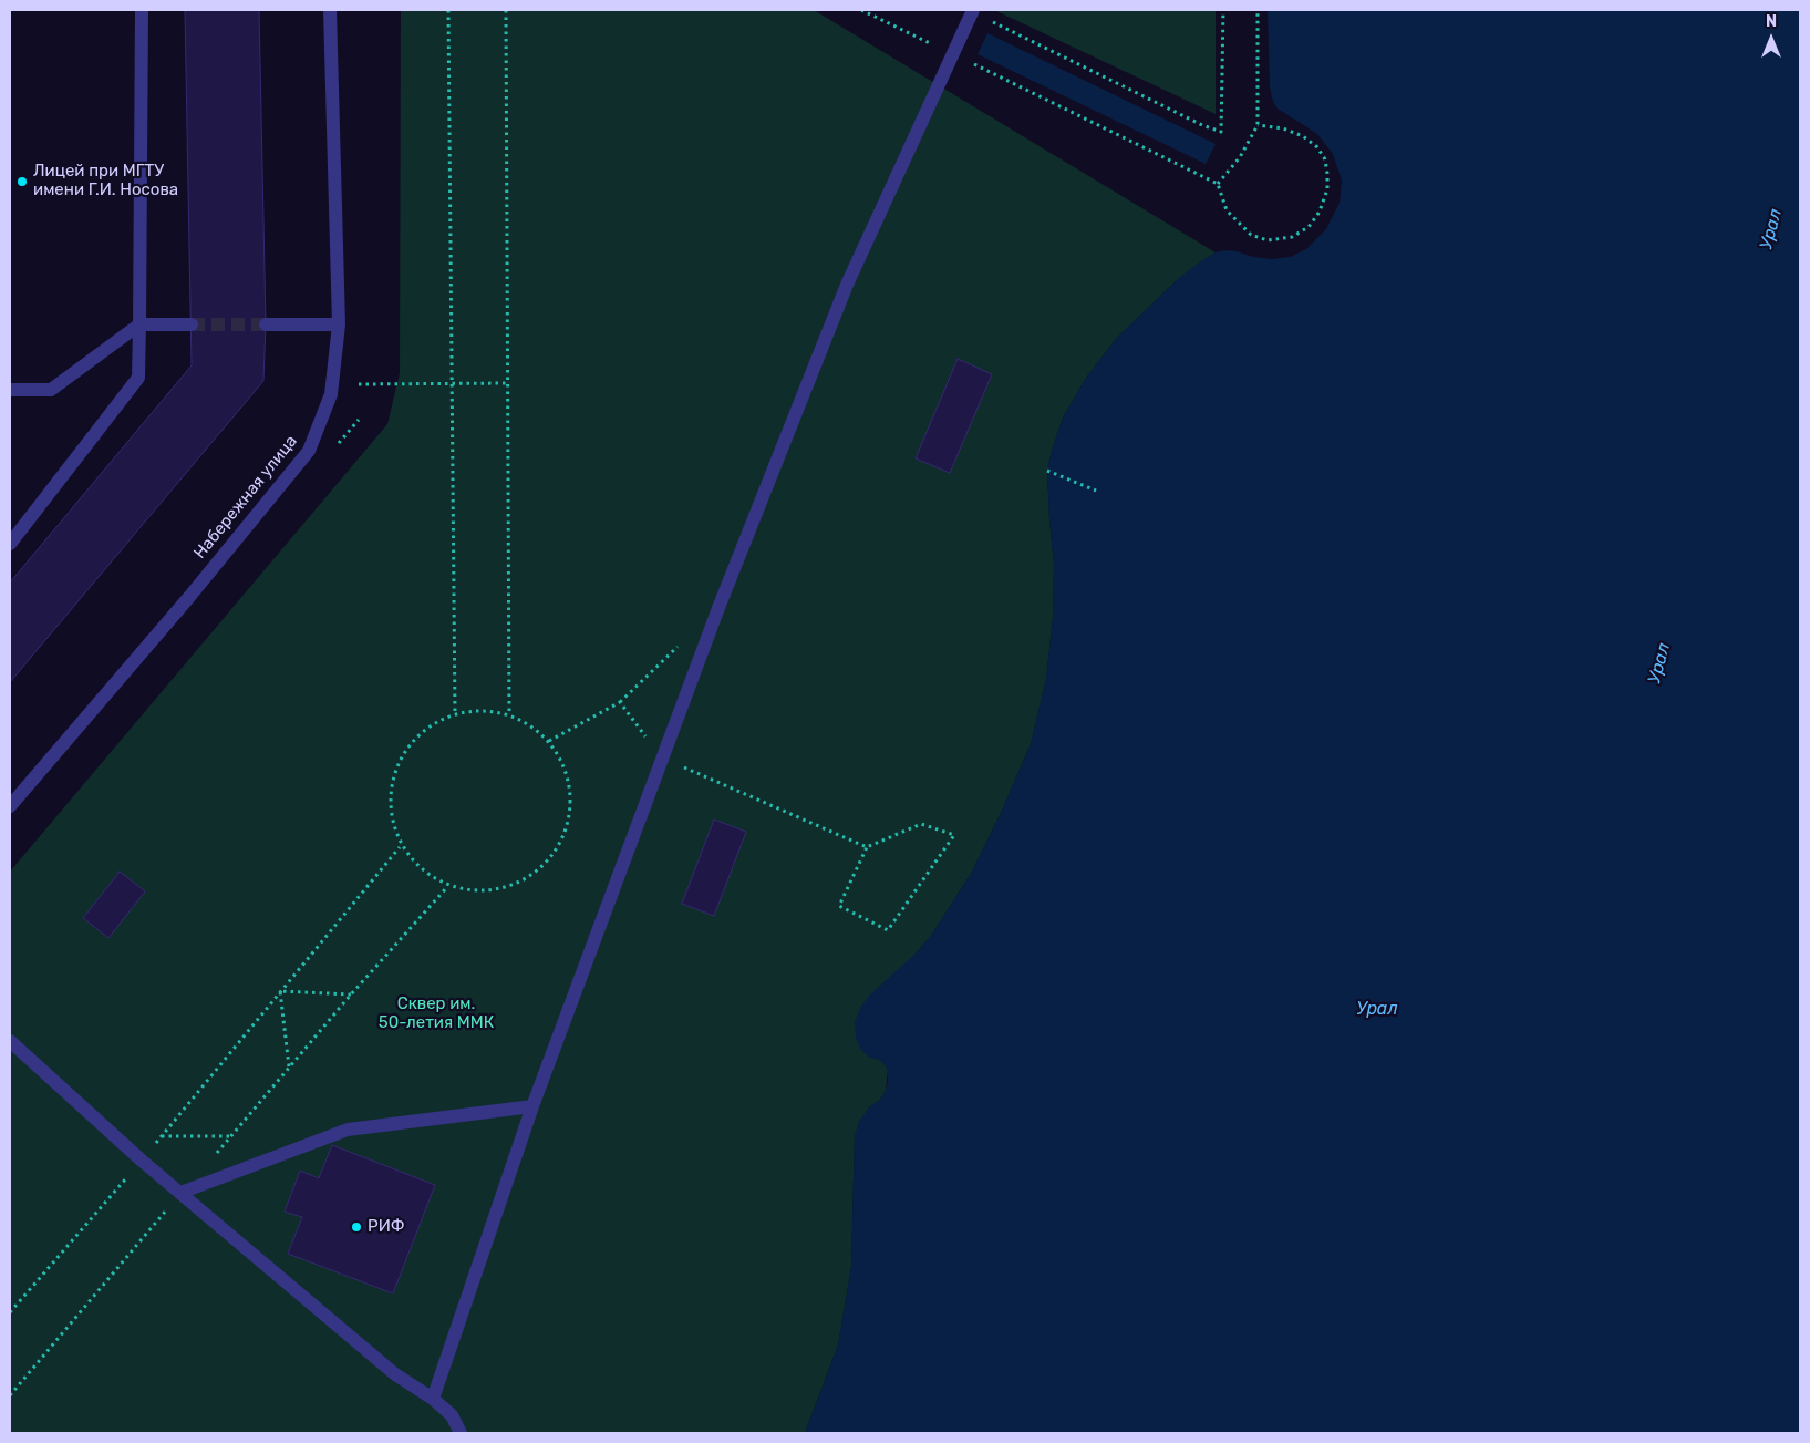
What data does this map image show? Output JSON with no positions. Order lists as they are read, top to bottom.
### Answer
{
  "streets": {
    "street": ["Набережная улица"]
  },
  "water": ["Урал"],
  "parks": ["Сквер им. 50-летия ММК"],
  "places": ["Лицей при МГТУ имени Г.И. Носова", "РИФ"],
  "north": "top"
}
